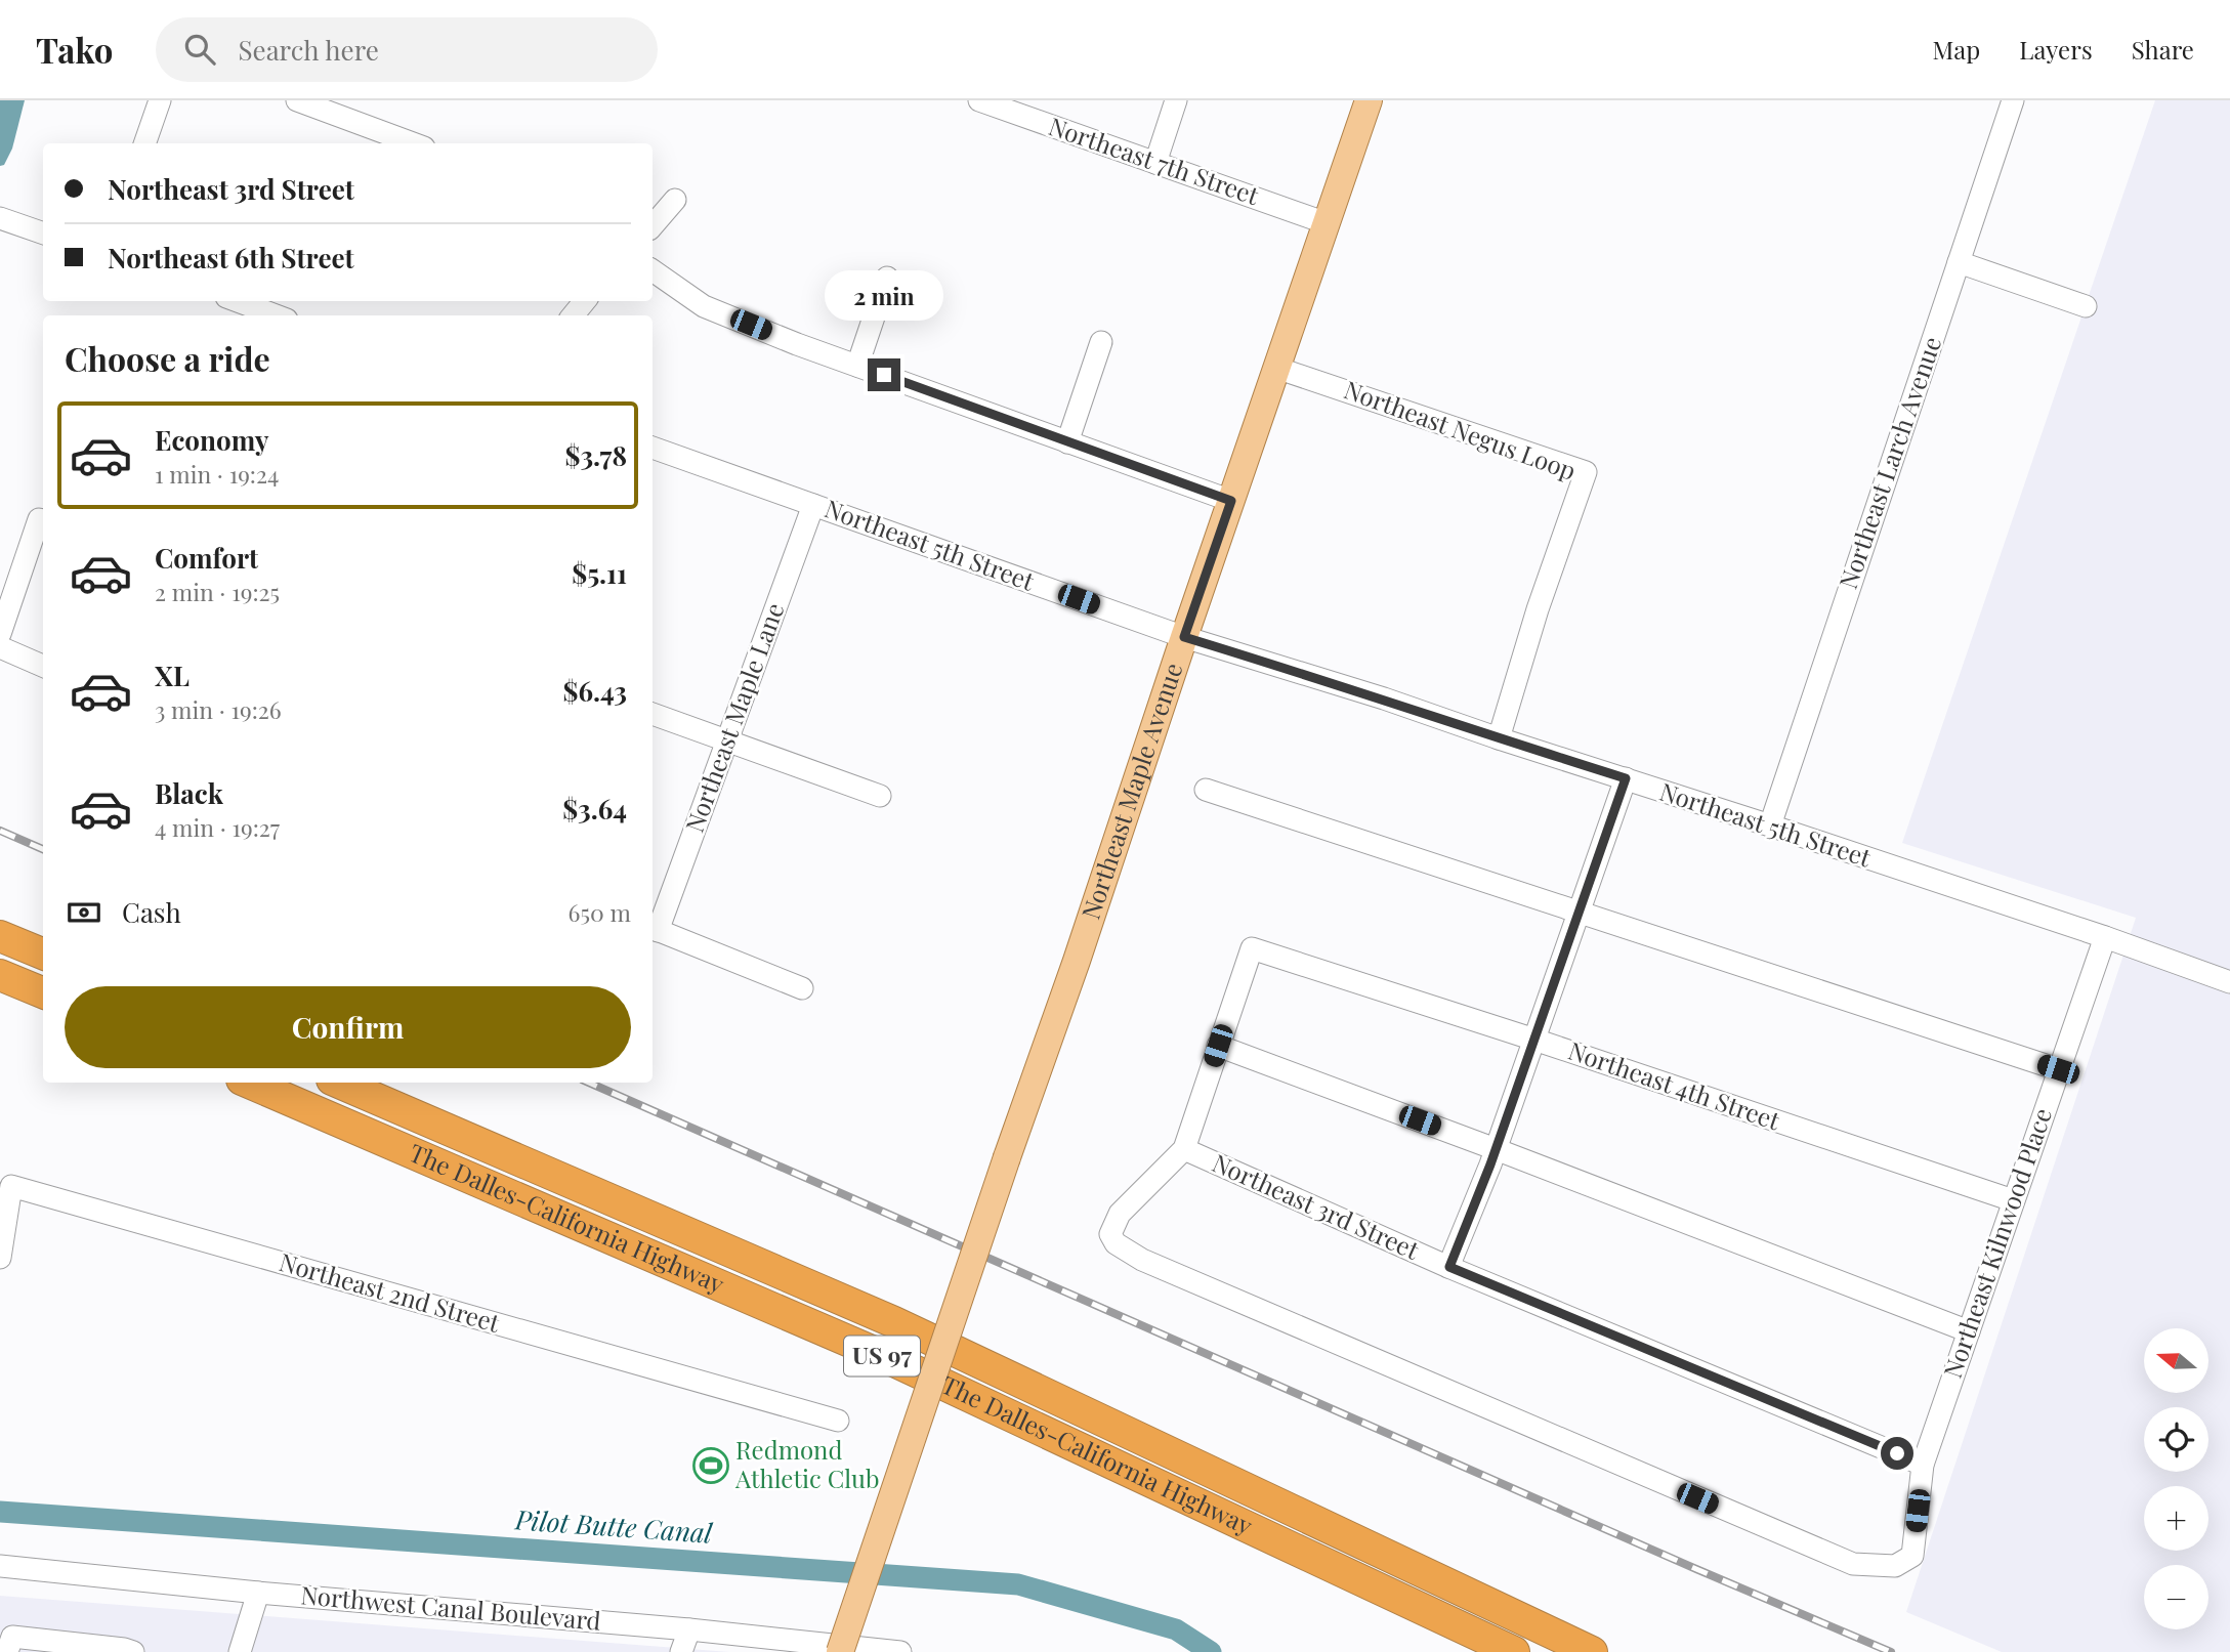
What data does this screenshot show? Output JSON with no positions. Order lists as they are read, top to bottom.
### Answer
{
  "streets": {
    "highway": ["The Dalles-California Highway", "US 97"],
    "main road": ["Northeast Maple Avenue"],
    "street": [
      "Northeast 7th Street",
      "Northeast Negus Loop",
      "Northeast Larch Avenue",
      "Northeast 5th Street",
      "Northeast Maple Lane",
      "Northeast 4th Street",
      "Northeast 3rd Street",
      "Northeast Kilnwood Place",
      "Northeast 2nd Street",
      "Northwest Canal Boulevard"
    ]
  },
  "crossings": [
    ["Northeast 7th Street", "Northeast Maple Avenue"],
    ["Northeast Negus Loop", "Northeast 5th Street"],
    ["Northeast Negus Loop", "Northeast Maple Avenue"],
    ["Northeast Larch Avenue", "Northeast 5th Street"],
    ["Northeast 5th Street", "Northeast Maple Lane"],
    ["Northeast 5th Street", "Northeast Maple Avenue"],
    ["Northeast 5th Street", "Northeast Kilnwood Place"],
    ["Northeast 4th Street", "Northeast Kilnwood Place"],
    ["Northeast 3rd Street", "Northeast Kilnwood Place"]
  ],
  "water": ["Pilot Butte Canal"],
  "places": {
    "sports": ["Redmond Athletic Club"]
  },
  "north": "left",
  "page": {
    "header": "Tako",
    "search": "Search here",
    "nav": ["Map", "Layers", "Share"],
    "banner": ["Northeast 3rd Street", "Northeast 6th Street"],
    "bubble": "2 min",
    "heading": "Choose a ride",
    "list": [
      {
        "name": "Economy",
        "note": "1 min · 19:24",
        "value": "$3.78"
      },
      {
        "name": "Comfort",
        "note": "2 min · 19:25",
        "value": "$5.11"
      },
      {
        "name": "XL",
        "note": "3 min · 19:26",
        "value": "$6.43"
      },
      {
        "name": "Black",
        "note": "4 min · 19:27",
        "value": "$3.64"
      }
    ],
    "pay": ["Cash", "650 m"],
    "buttons": "Confirm",
    "map_buttons": ["+", "−"]
  }
}
